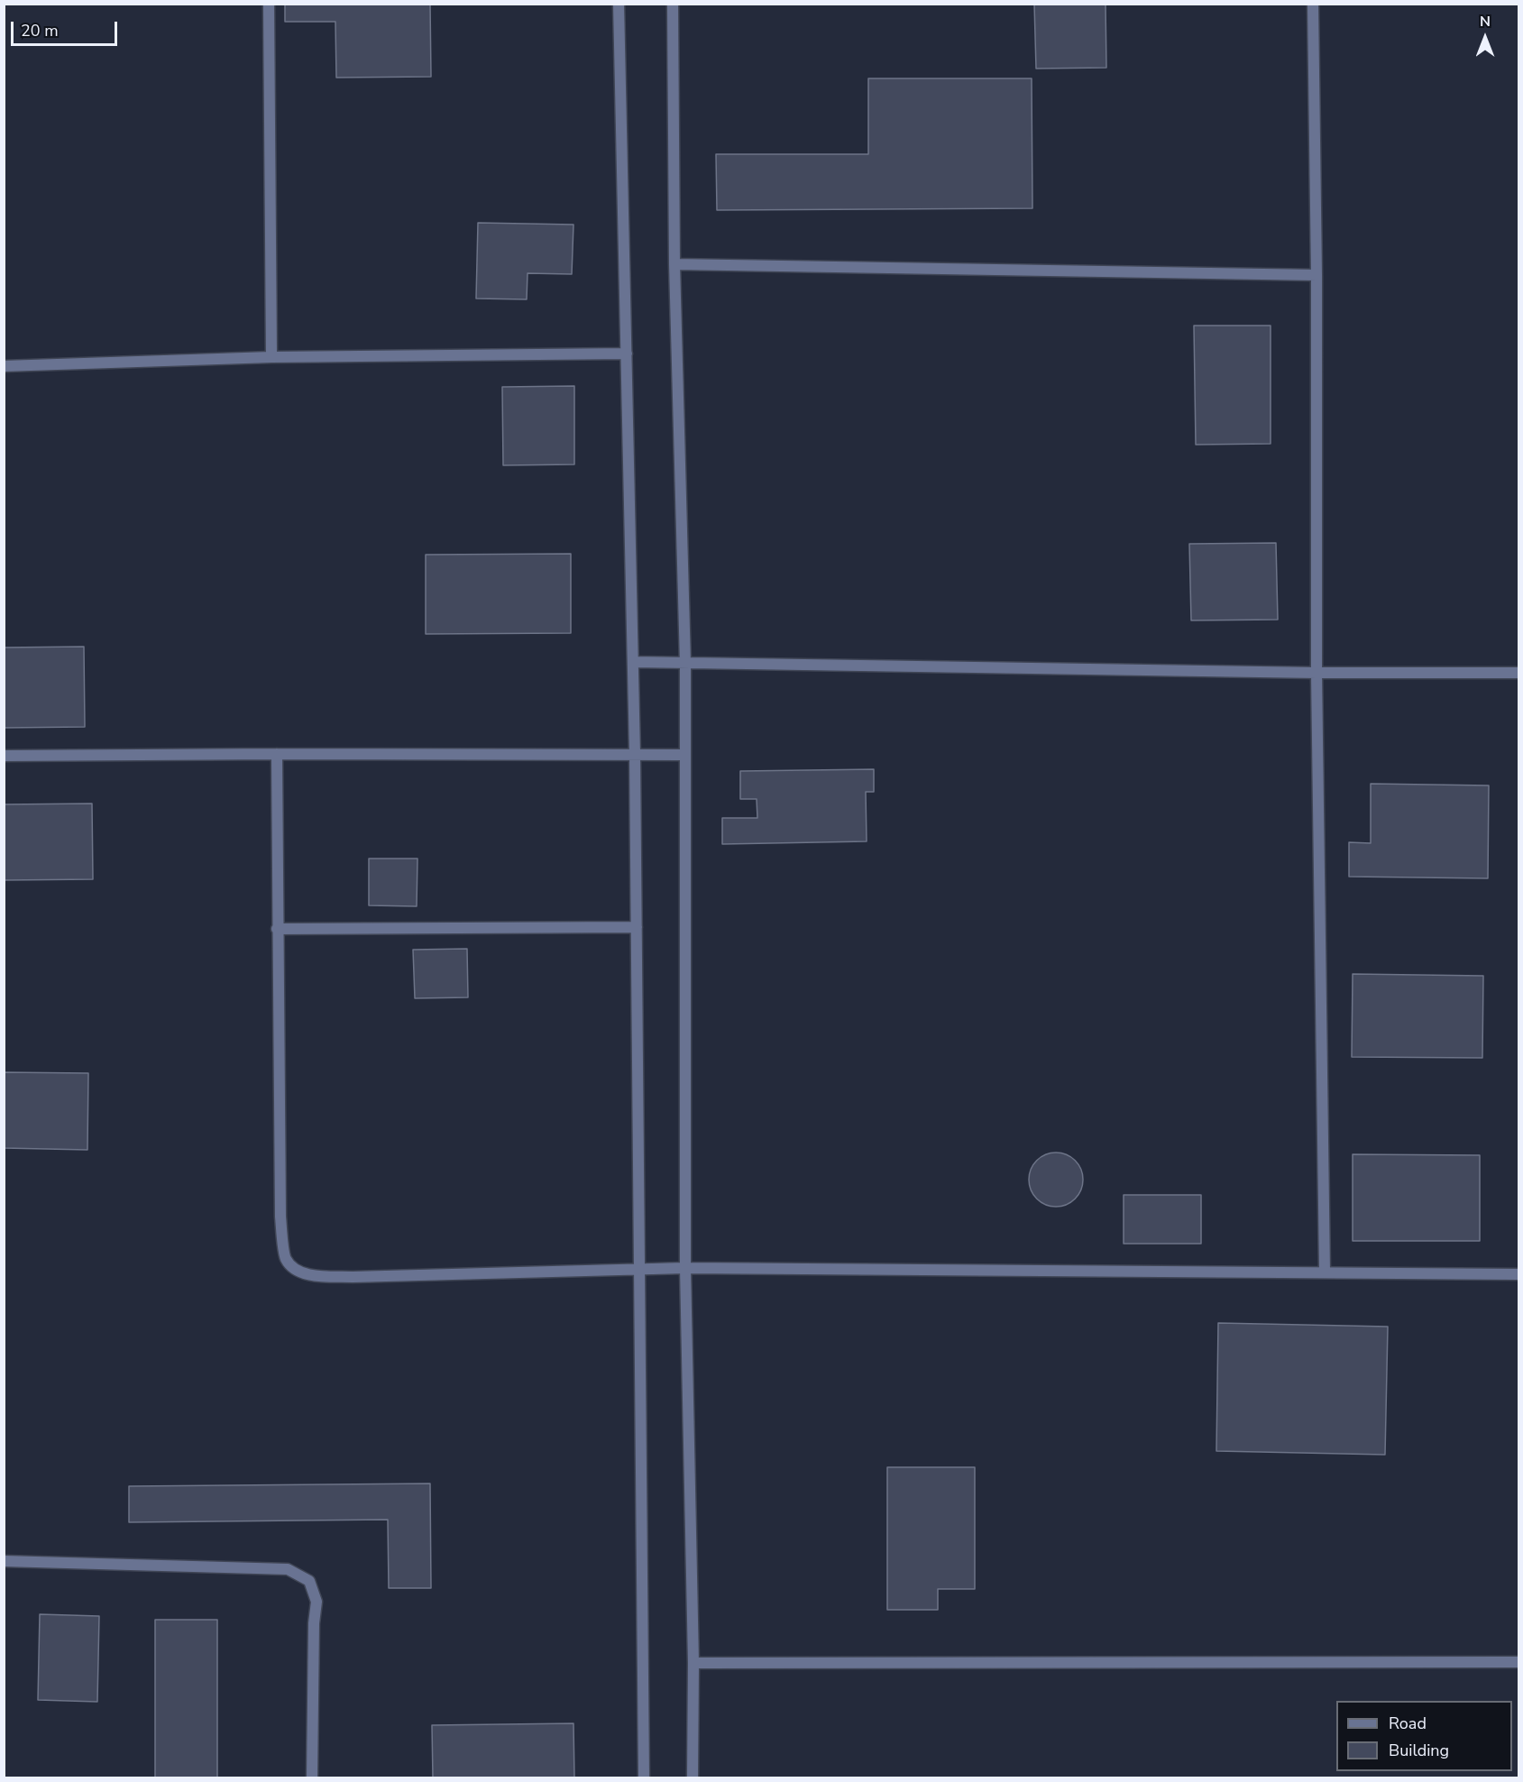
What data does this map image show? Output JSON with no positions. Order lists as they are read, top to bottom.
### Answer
{
  "legend": ["Road", "Building"],
  "scale_bar": "20 m",
  "north": "top"
}
